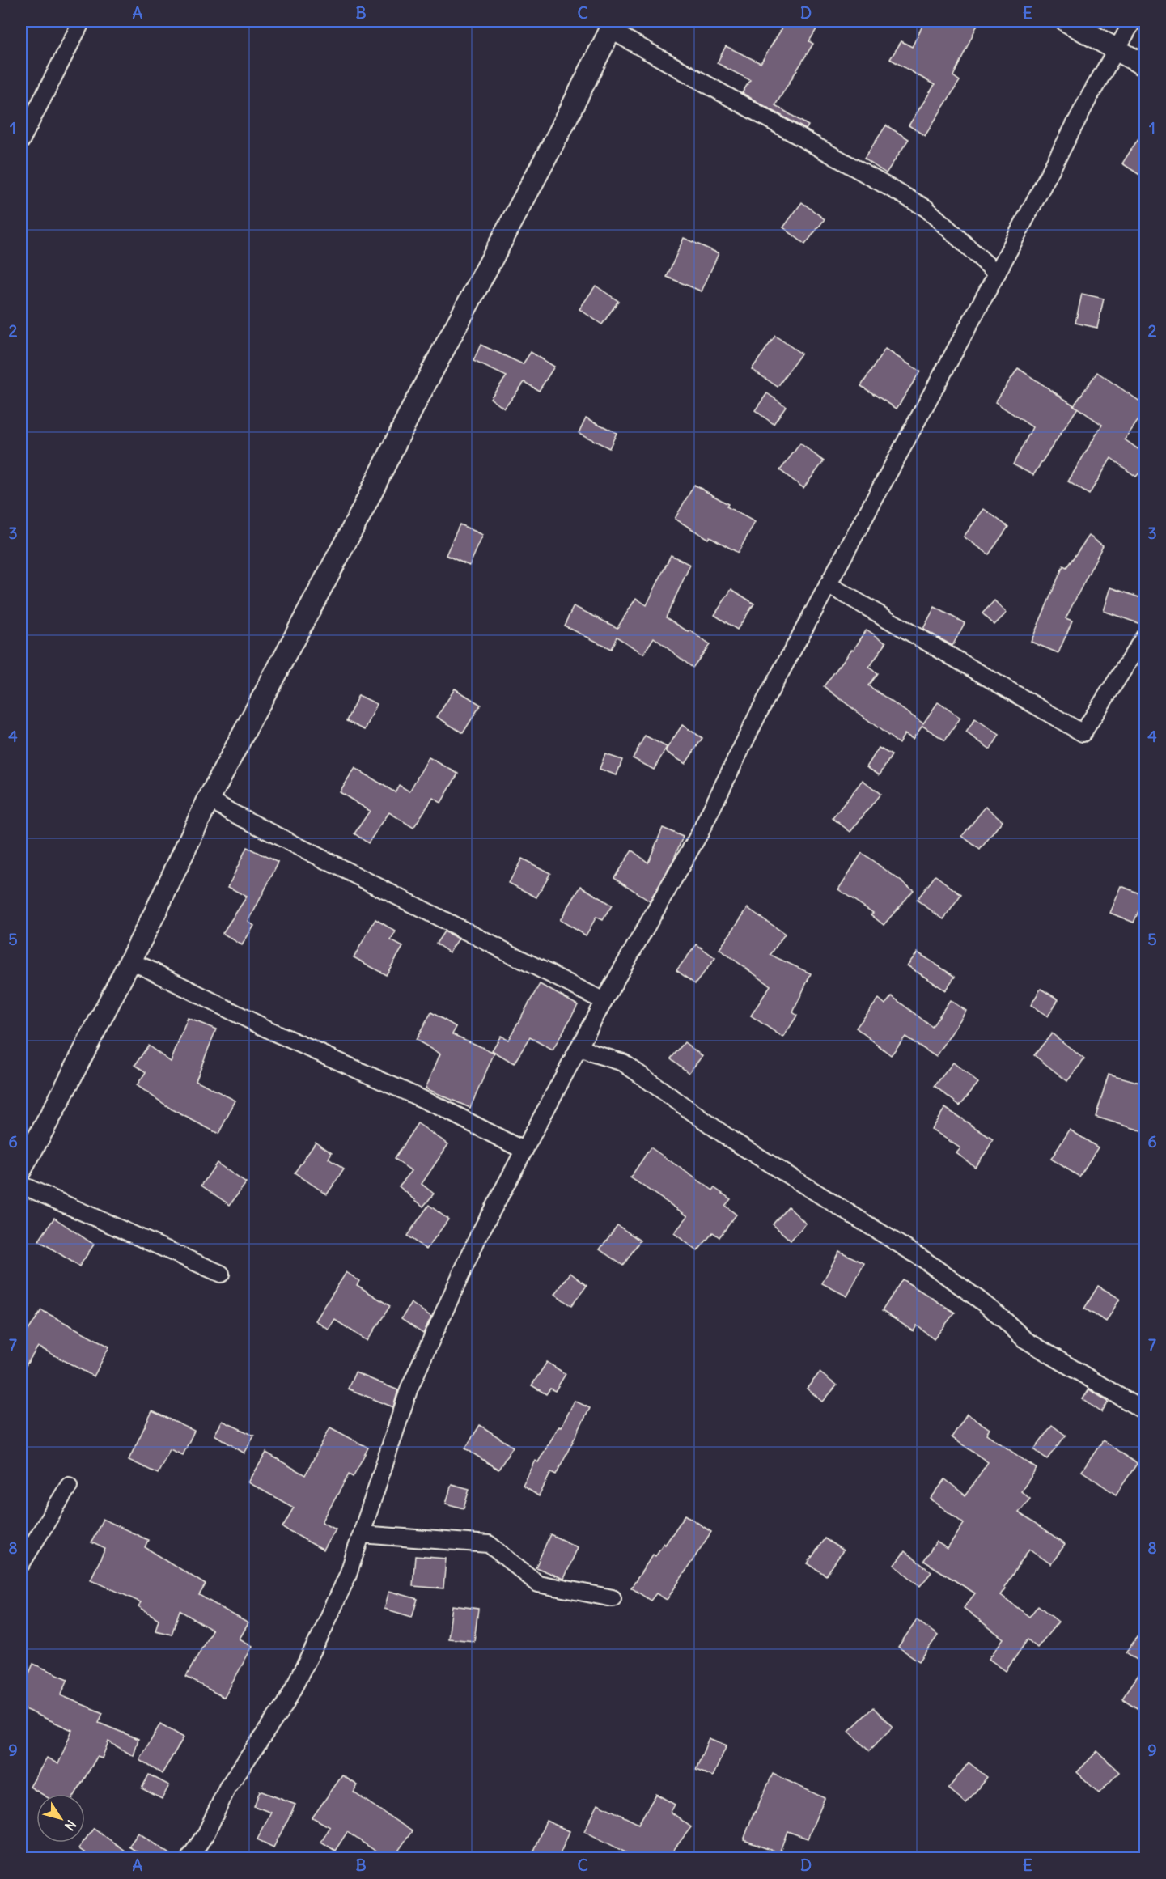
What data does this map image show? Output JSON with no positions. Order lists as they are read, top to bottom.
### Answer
{
  "north": "bottom right",
  "grid": {
    "columns": [
      "A",
      "B",
      "C",
      "D",
      "E"
    ],
    "rows": [
      "1",
      "2",
      "3",
      "4",
      "5",
      "6",
      "7",
      "8",
      "9"
    ]
  }
}
